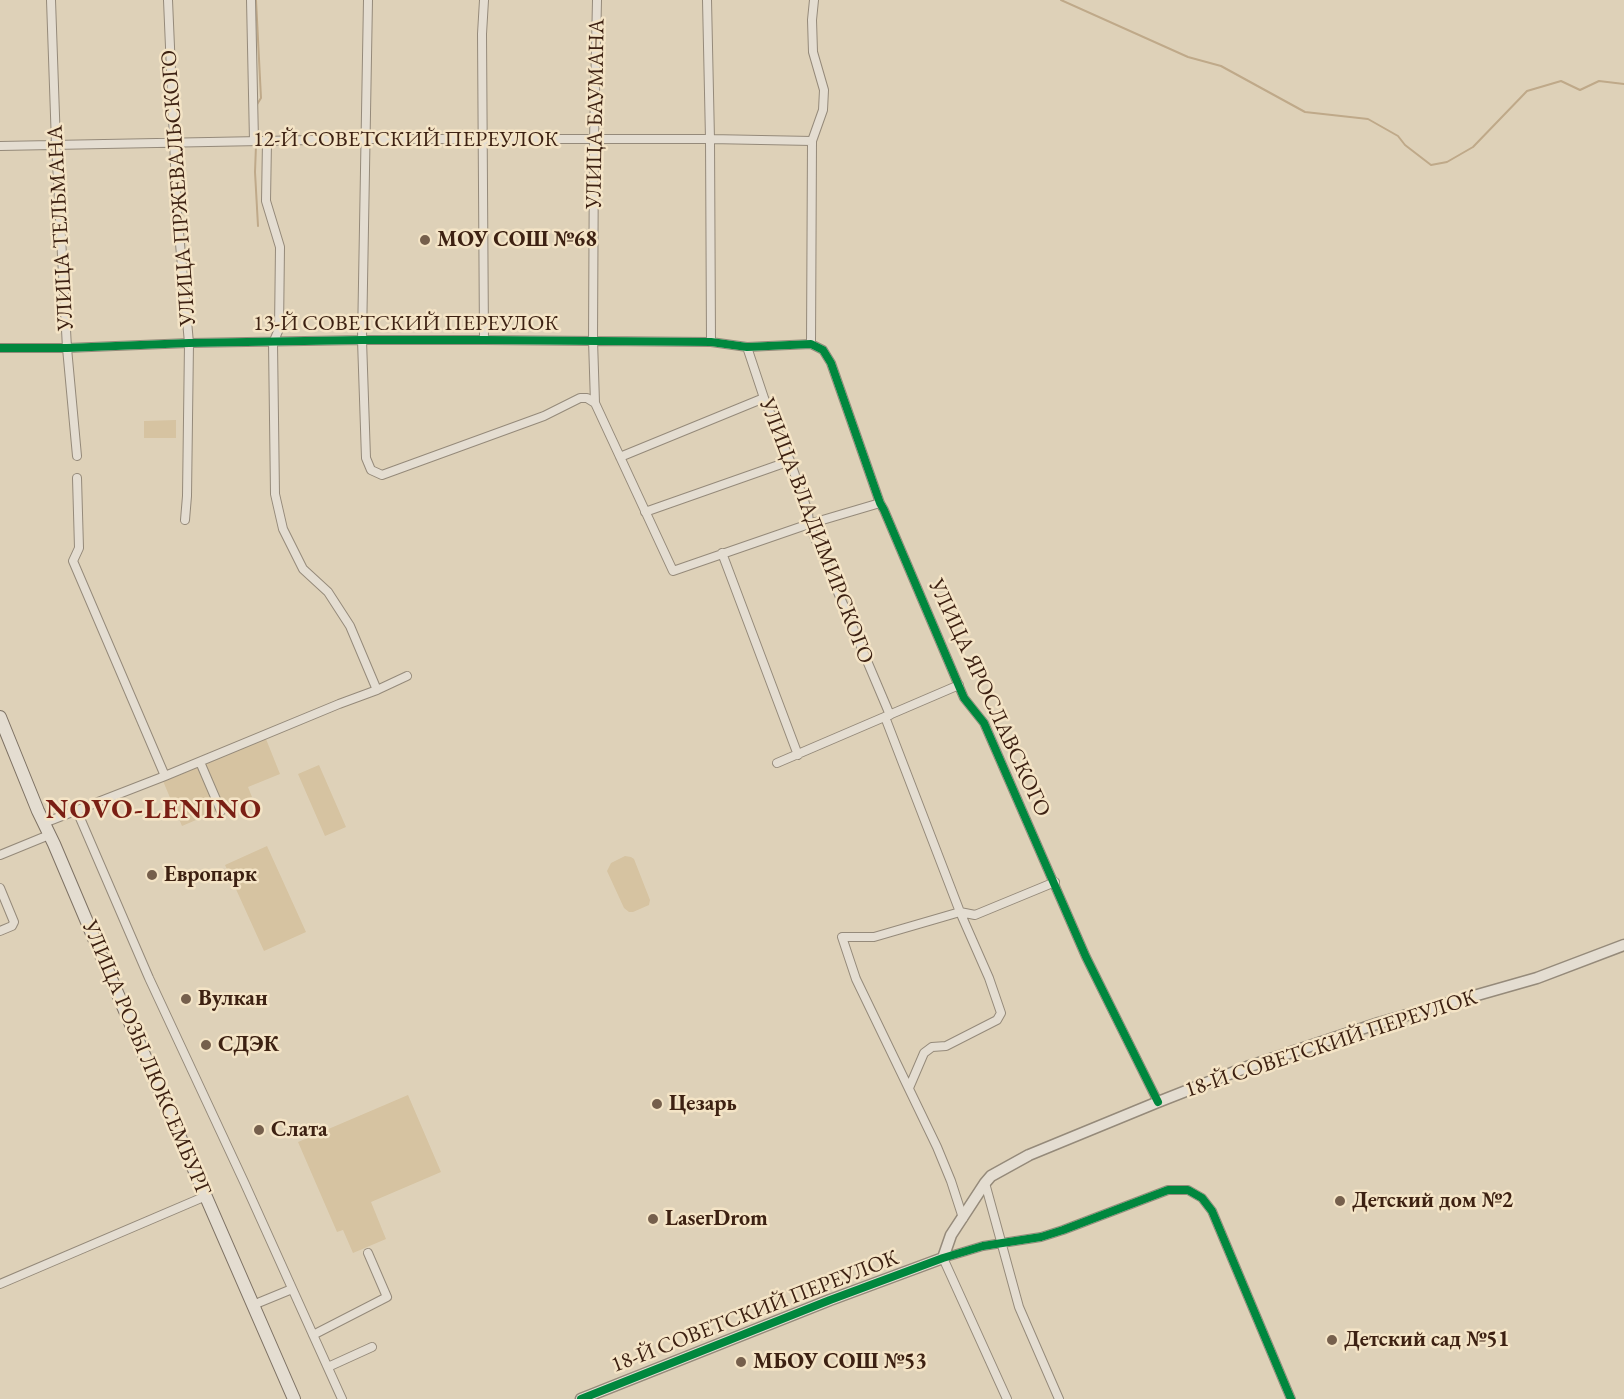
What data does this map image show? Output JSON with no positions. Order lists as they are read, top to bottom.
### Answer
{
  "streets": {
    "main road": ["УЛИЦА РОЗЫ ЛЮКСЕМБУРГ"],
    "street": [
      "УЛИЦА БАУМАНА",
      "12-Й СОВЕТСКИЙ ПЕРЕУЛОК",
      "УЛИЦА ПРЖЕВАЛЬСКОГО",
      "УЛИЦА ТЕЛЬМАНА",
      "13-Й СОВЕТСКИЙ ПЕРЕУЛОК",
      "УЛИЦА ВЛАДИМИРСКОГО",
      "УЛИЦА ЯРОСЛАВСКОГО",
      "18-Й СОВЕТСКИЙ ПЕРЕУЛОК"
    ]
  },
  "crossings": [
    ["УЛИЦА БАУМАНА", "12-Й СОВЕТСКИЙ ПЕРЕУЛОК"],
    ["УЛИЦА БАУМАНА", "13-Й СОВЕТСКИЙ ПЕРЕУЛОК"],
    ["12-Й СОВЕТСКИЙ ПЕРЕУЛОК", "УЛИЦА ПРЖЕВАЛЬСКОГО"],
    ["12-Й СОВЕТСКИЙ ПЕРЕУЛОК", "УЛИЦА ТЕЛЬМАНА"],
    ["УЛИЦА ПРЖЕВАЛЬСКОГО", "13-Й СОВЕТСКИЙ ПЕРЕУЛОК"],
    ["УЛИЦА ТЕЛЬМАНА", "13-Й СОВЕТСКИЙ ПЕРЕУЛОК"],
    ["13-Й СОВЕТСКИЙ ПЕРЕУЛОК", "УЛИЦА ВЛАДИМИРСКОГО"],
    ["13-Й СОВЕТСКИЙ ПЕРЕУЛОК", "УЛИЦА ЯРОСЛАВСКОГО"],
    ["УЛИЦА ЯРОСЛАВСКОГО", "18-Й СОВЕТСКИЙ ПЕРЕУЛОК"]
  ],
  "districts": ["NOVO-LENINO"],
  "places": [
    "МОУ СОШ №68",
    "Европарк",
    "Вулкан",
    "СДЭК",
    "Цезарь",
    "Слата",
    "Детский дом №2",
    "LaseгDrom",
    "Детский сад №51",
    "МБОУ СОШ №53"
  ]
}
